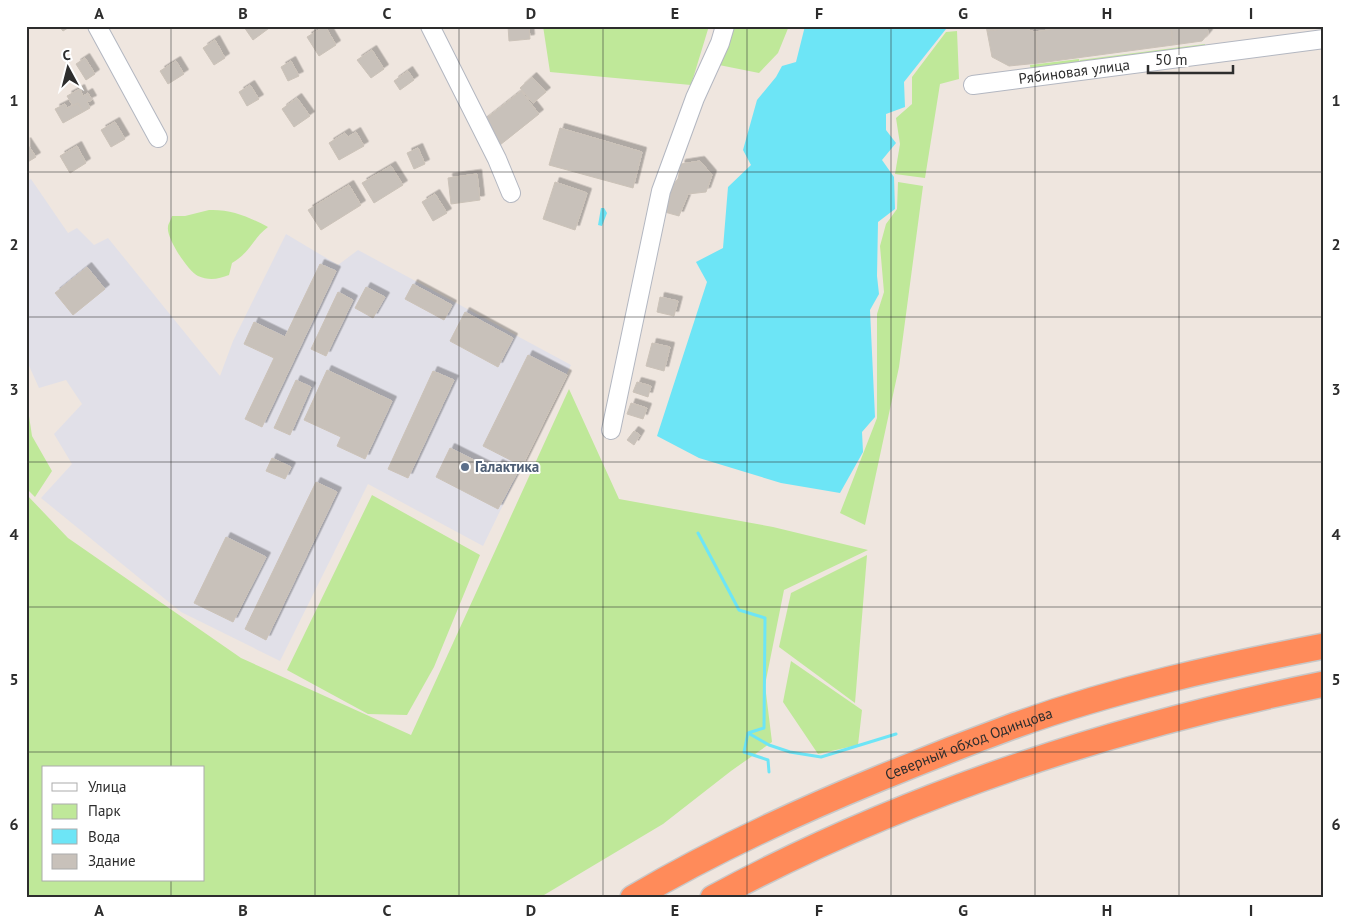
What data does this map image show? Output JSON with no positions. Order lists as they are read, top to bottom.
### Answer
{
  "streets": {
    "highway": ["Северный обход Одинцова"],
    "street": ["Рябиновая улица"]
  },
  "places": ["Галактика"],
  "legend": [
    "Улица",
    "Парк",
    "Вода",
    "Здание"
  ],
  "scale_bar": "50 m",
  "north": "top",
  "grid": {
    "columns": [
      "A",
      "B",
      "C",
      "D",
      "E",
      "F",
      "G",
      "H",
      "I"
    ],
    "rows": [
      "1",
      "2",
      "3",
      "4",
      "5",
      "6"
    ]
  }
}
